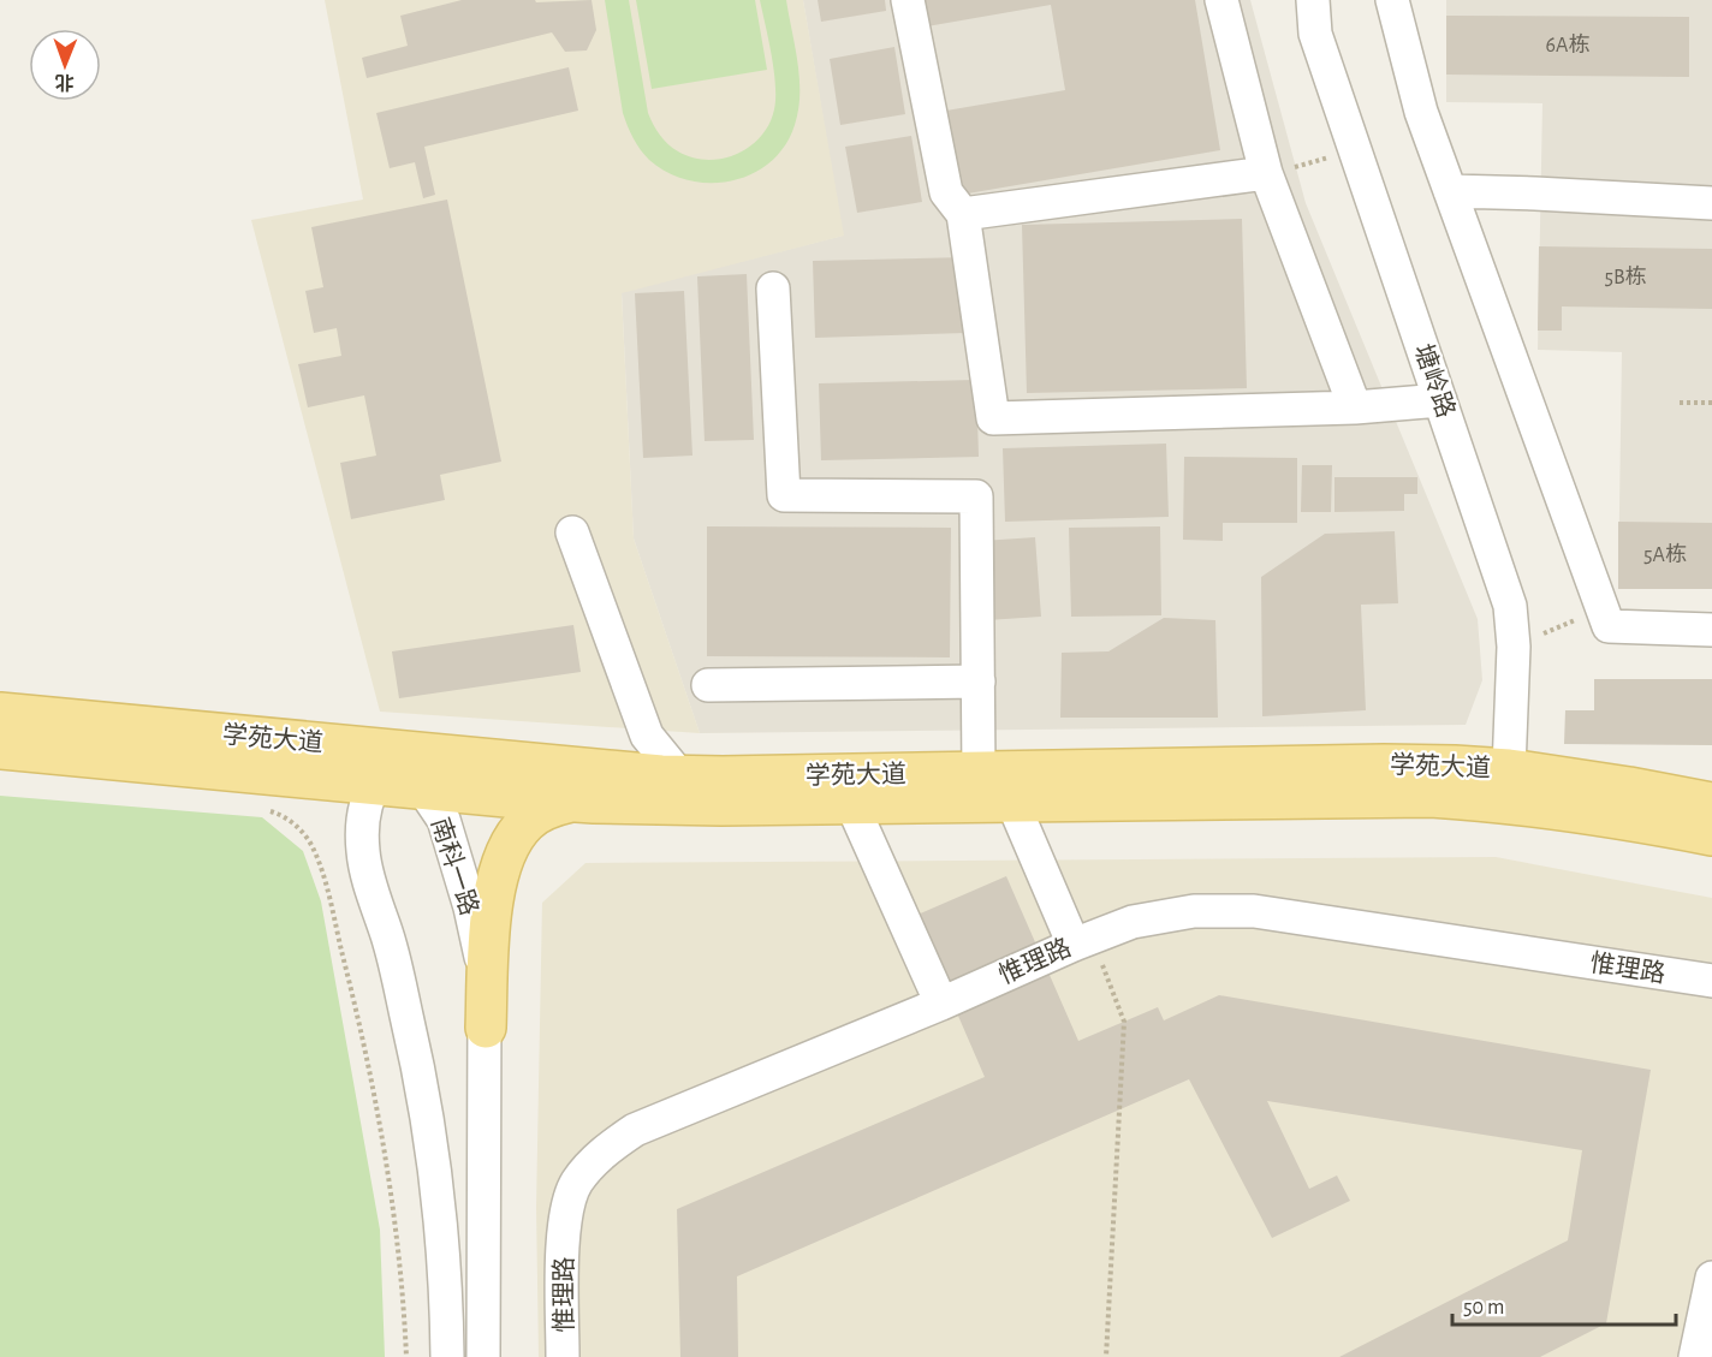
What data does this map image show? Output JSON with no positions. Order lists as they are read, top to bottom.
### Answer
{
  "streets": {
    "main road": ["学苑大道"],
    "street": ["塘岭路", "南科一路", "惟理路"]
  },
  "crossings": [
    ["塘岭路", "学苑大道"],
    ["学苑大道", "南科一路"]
  ],
  "house_numbers": ["6A栋", "5B栋", "5A栋"],
  "scale_bar": "50 m",
  "north": "bottom"
}
